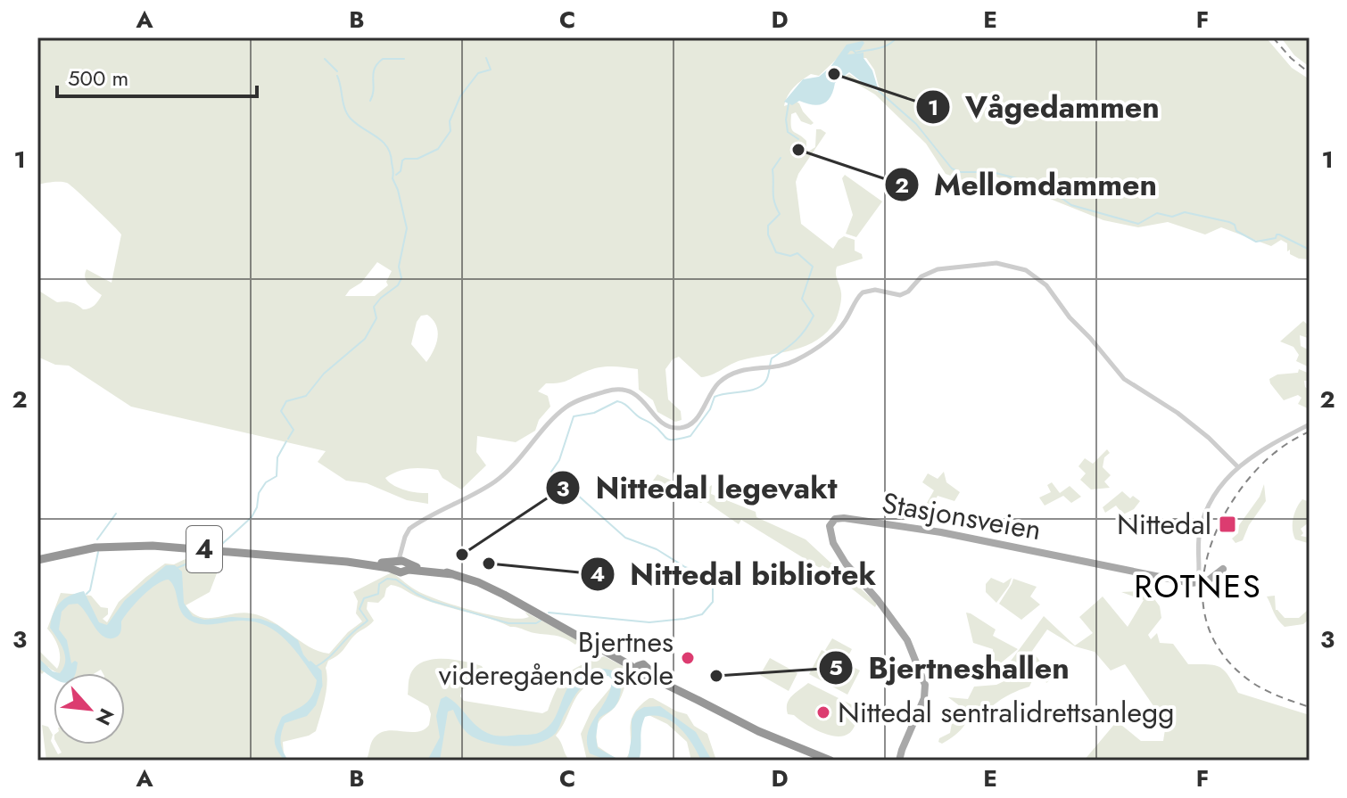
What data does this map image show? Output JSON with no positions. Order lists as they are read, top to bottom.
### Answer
{
  "streets": {
    "highway": ["4"],
    "main road": ["Stasjonsveien"]
  },
  "districts": ["ROTNES"],
  "places": {
    "other": [
      "Vågedammen",
      "Mellomdammen",
      "Nittedal legevakt",
      "Nittedal bibliotek",
      "Bjertnes videregående skole",
      "Bjertneshallen",
      "Nittedal sentralidrettsanlegg"
    ],
    "transit": ["Nittedal"]
  },
  "scale_bar": "500 m",
  "north": "bottom right",
  "grid": {
    "columns": [
      "A",
      "B",
      "C",
      "D",
      "E",
      "F"
    ],
    "rows": ["1", "2", "3"]
  }
}
